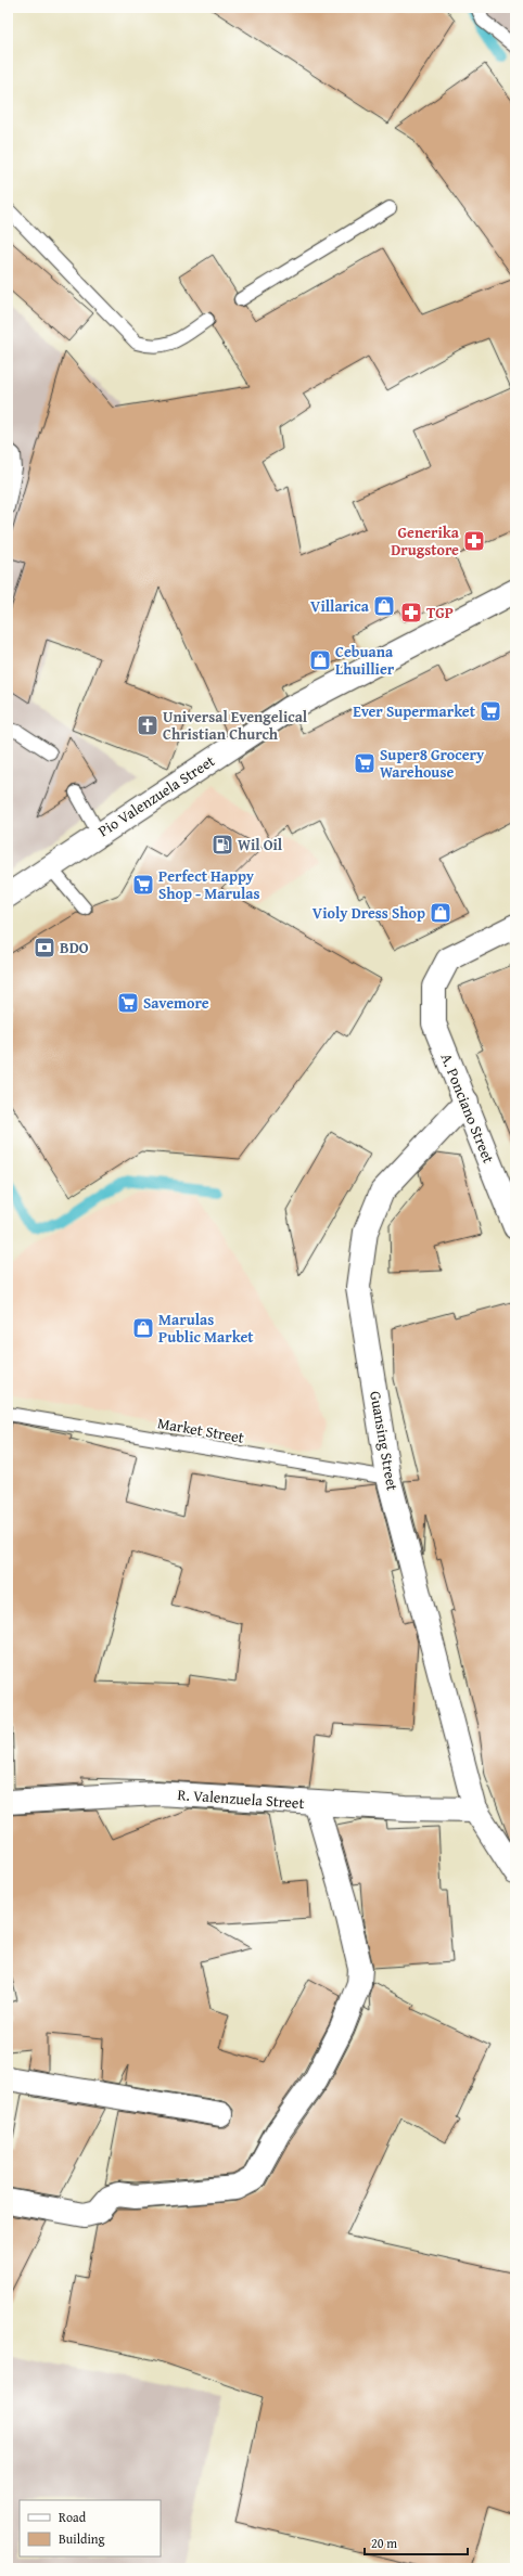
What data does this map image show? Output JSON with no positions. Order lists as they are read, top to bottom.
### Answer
{
  "streets": {
    "street": [
      "Pio Valenzuela Street",
      "A. Ponciano Street",
      "Guansing Street",
      "R. Valenzuela Street"
    ],
    "lane": ["Market Street"]
  },
  "crossings": [
    ["A. Ponciano Street", "Guansing Street"],
    ["Market Street", "Guansing Street"],
    ["Guansing Street", "R. Valenzuela Street"]
  ],
  "places": {
    "pharmacy": ["Generika Drugstore", "TGP"],
    "shop": [
      "Villarica",
      "Cebuana Lhuillier",
      "Violy Dress Shop",
      "Marulas Public Market"
    ],
    "supermarket": [
      "Ever Supermarket",
      "Super8 Grocery Warehouse",
      "Perfect Happy Shop - Marulas",
      "Savemore"
    ],
    "church": ["Universal Evengelical Christian Church"],
    "fuel station": ["Wil Oil"],
    "bank": ["BDO"]
  },
  "legend": ["Road", "Building"],
  "scale_bar": "20 m"
}
